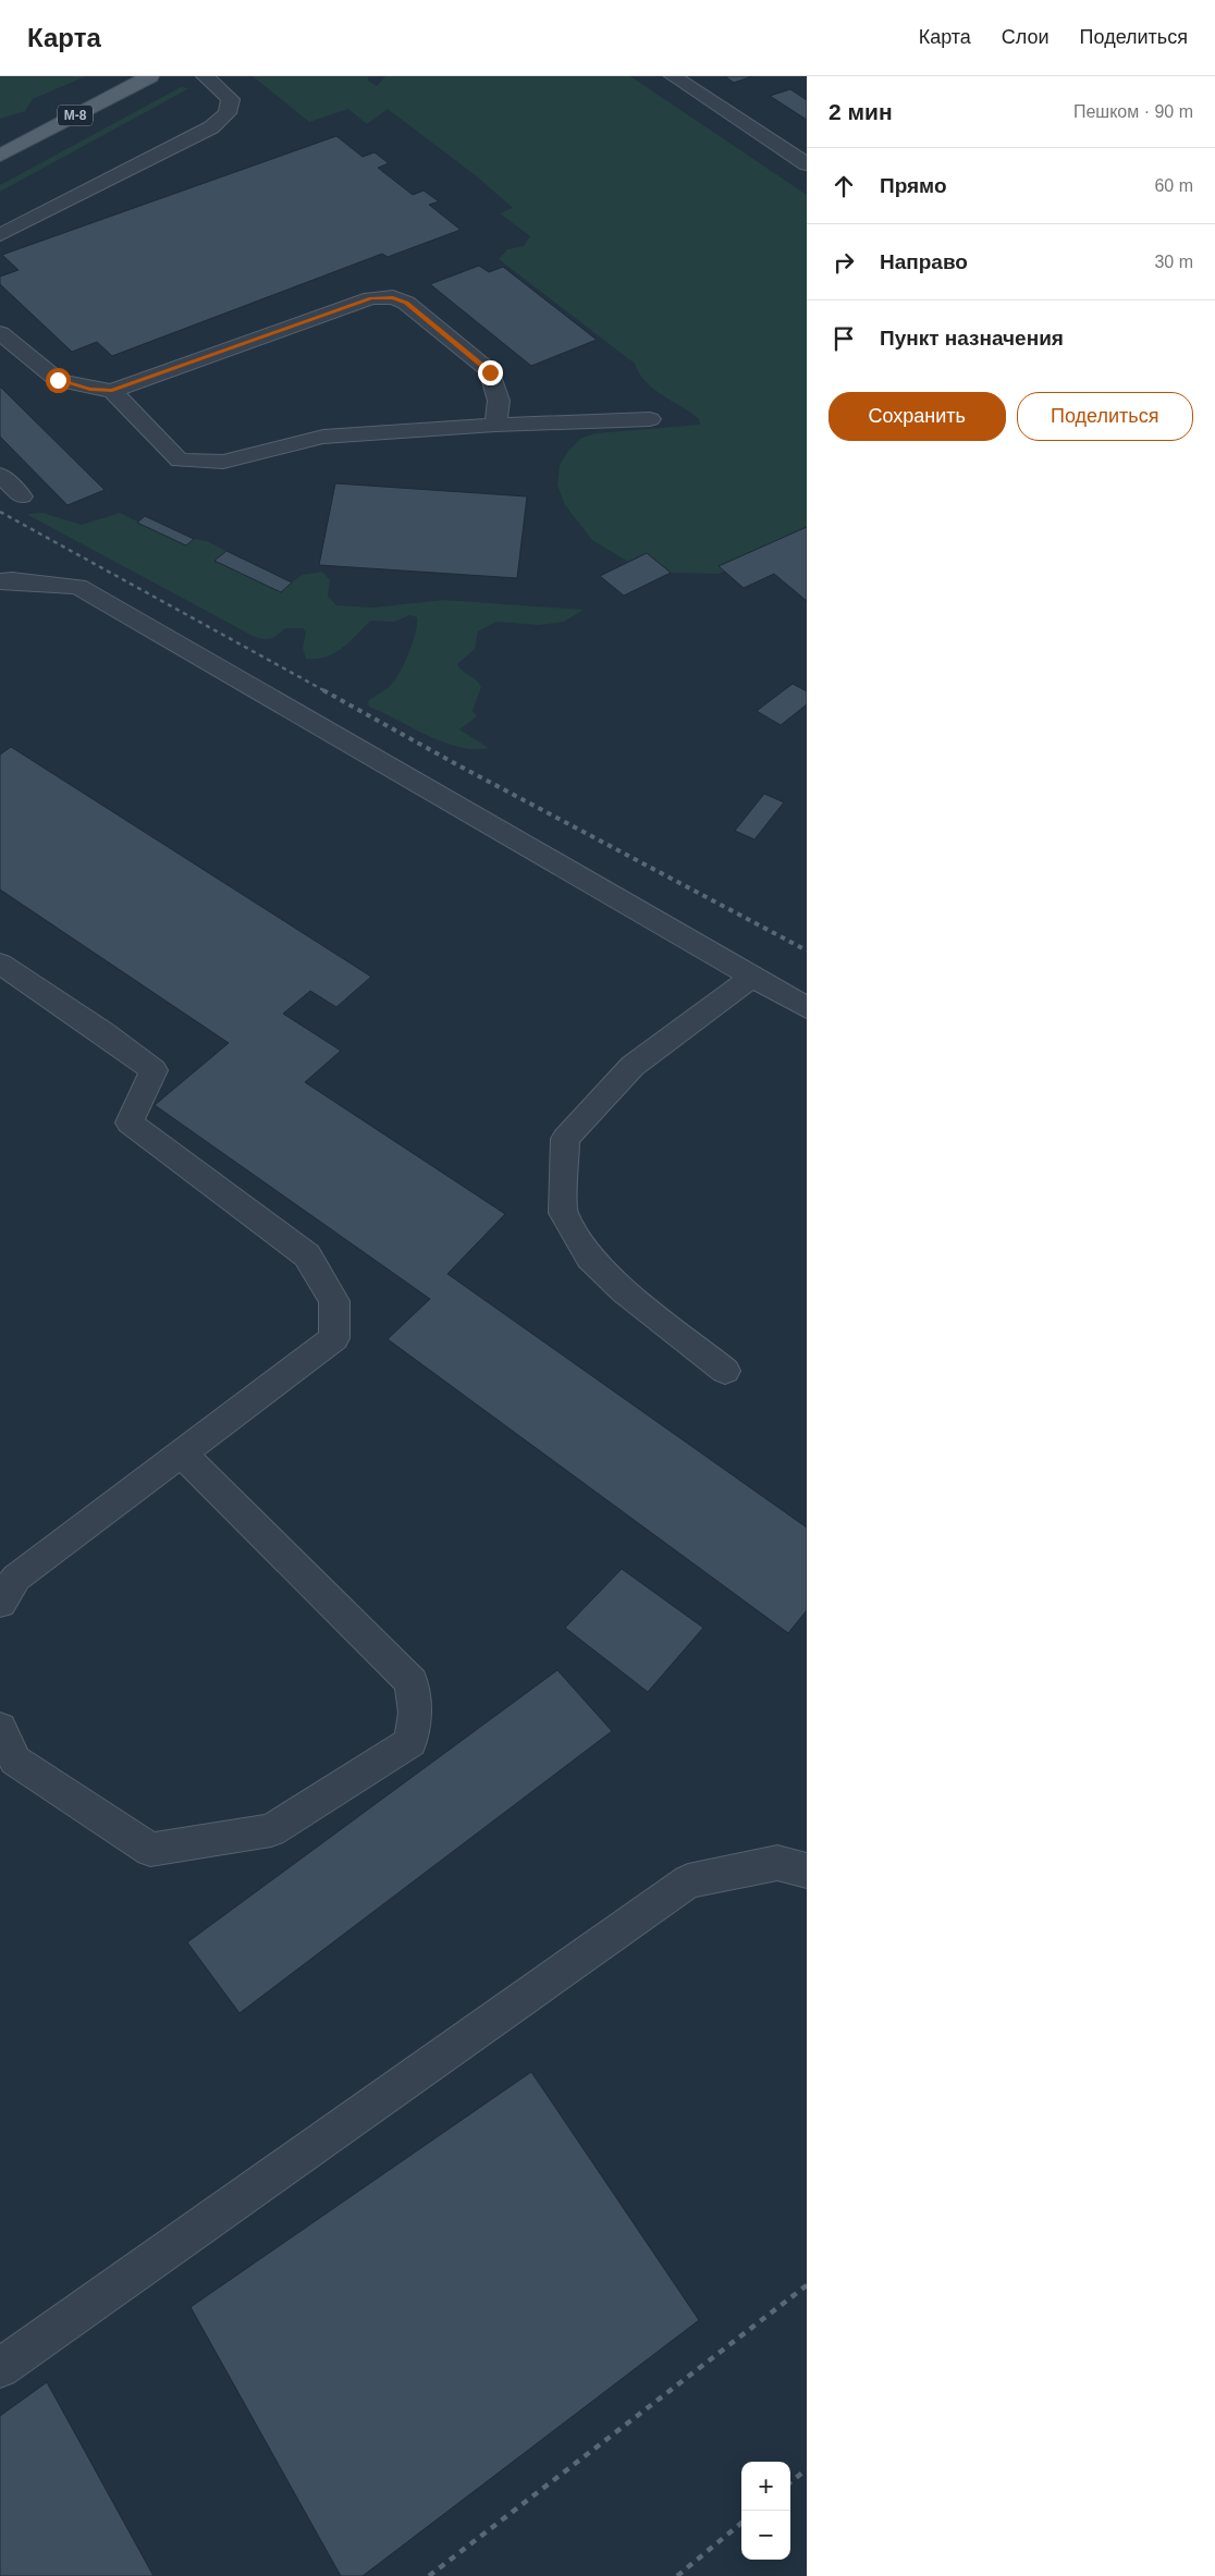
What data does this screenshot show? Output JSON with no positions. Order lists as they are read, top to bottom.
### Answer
{
  "streets": {
    "main road": ["М-8"]
  },
  "page": {
    "header": "Карта",
    "nav": ["Карта", "Слои", "Поделиться"],
    "heading": ["2 мин", "Пешком · 90 m"],
    "list": [
      ["Прямо", "60 m"],
      ["Направо", "30 m"],
      "Пункт назначения"
    ],
    "buttons": ["Сохранить", "Поделиться"],
    "map_buttons": ["+", "−"]
  }
}
